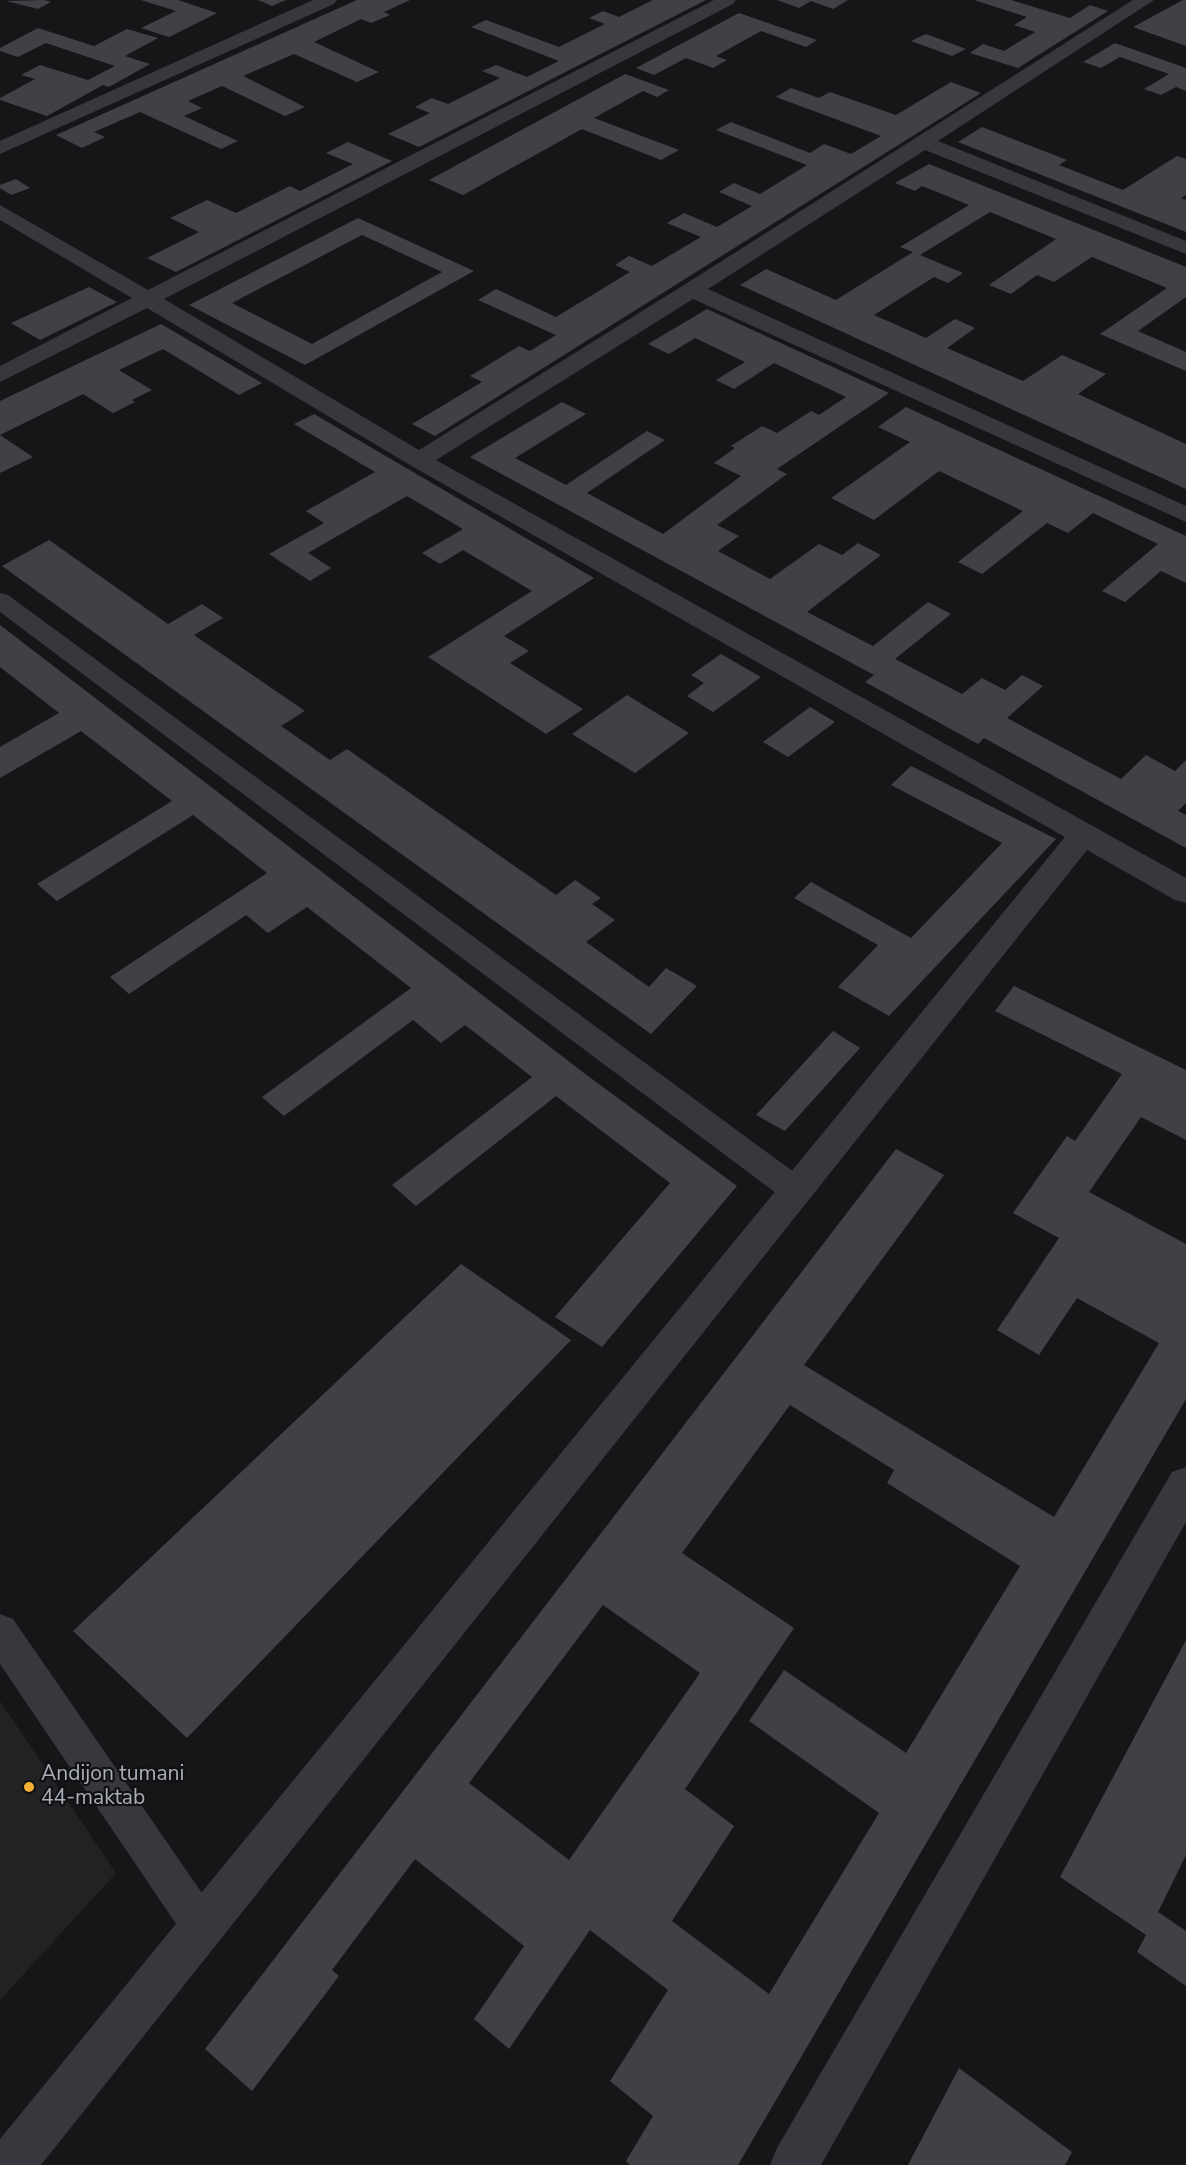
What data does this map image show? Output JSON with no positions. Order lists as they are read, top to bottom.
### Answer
{
  "places": ["Andijon tumani 44-maktab"]
}
